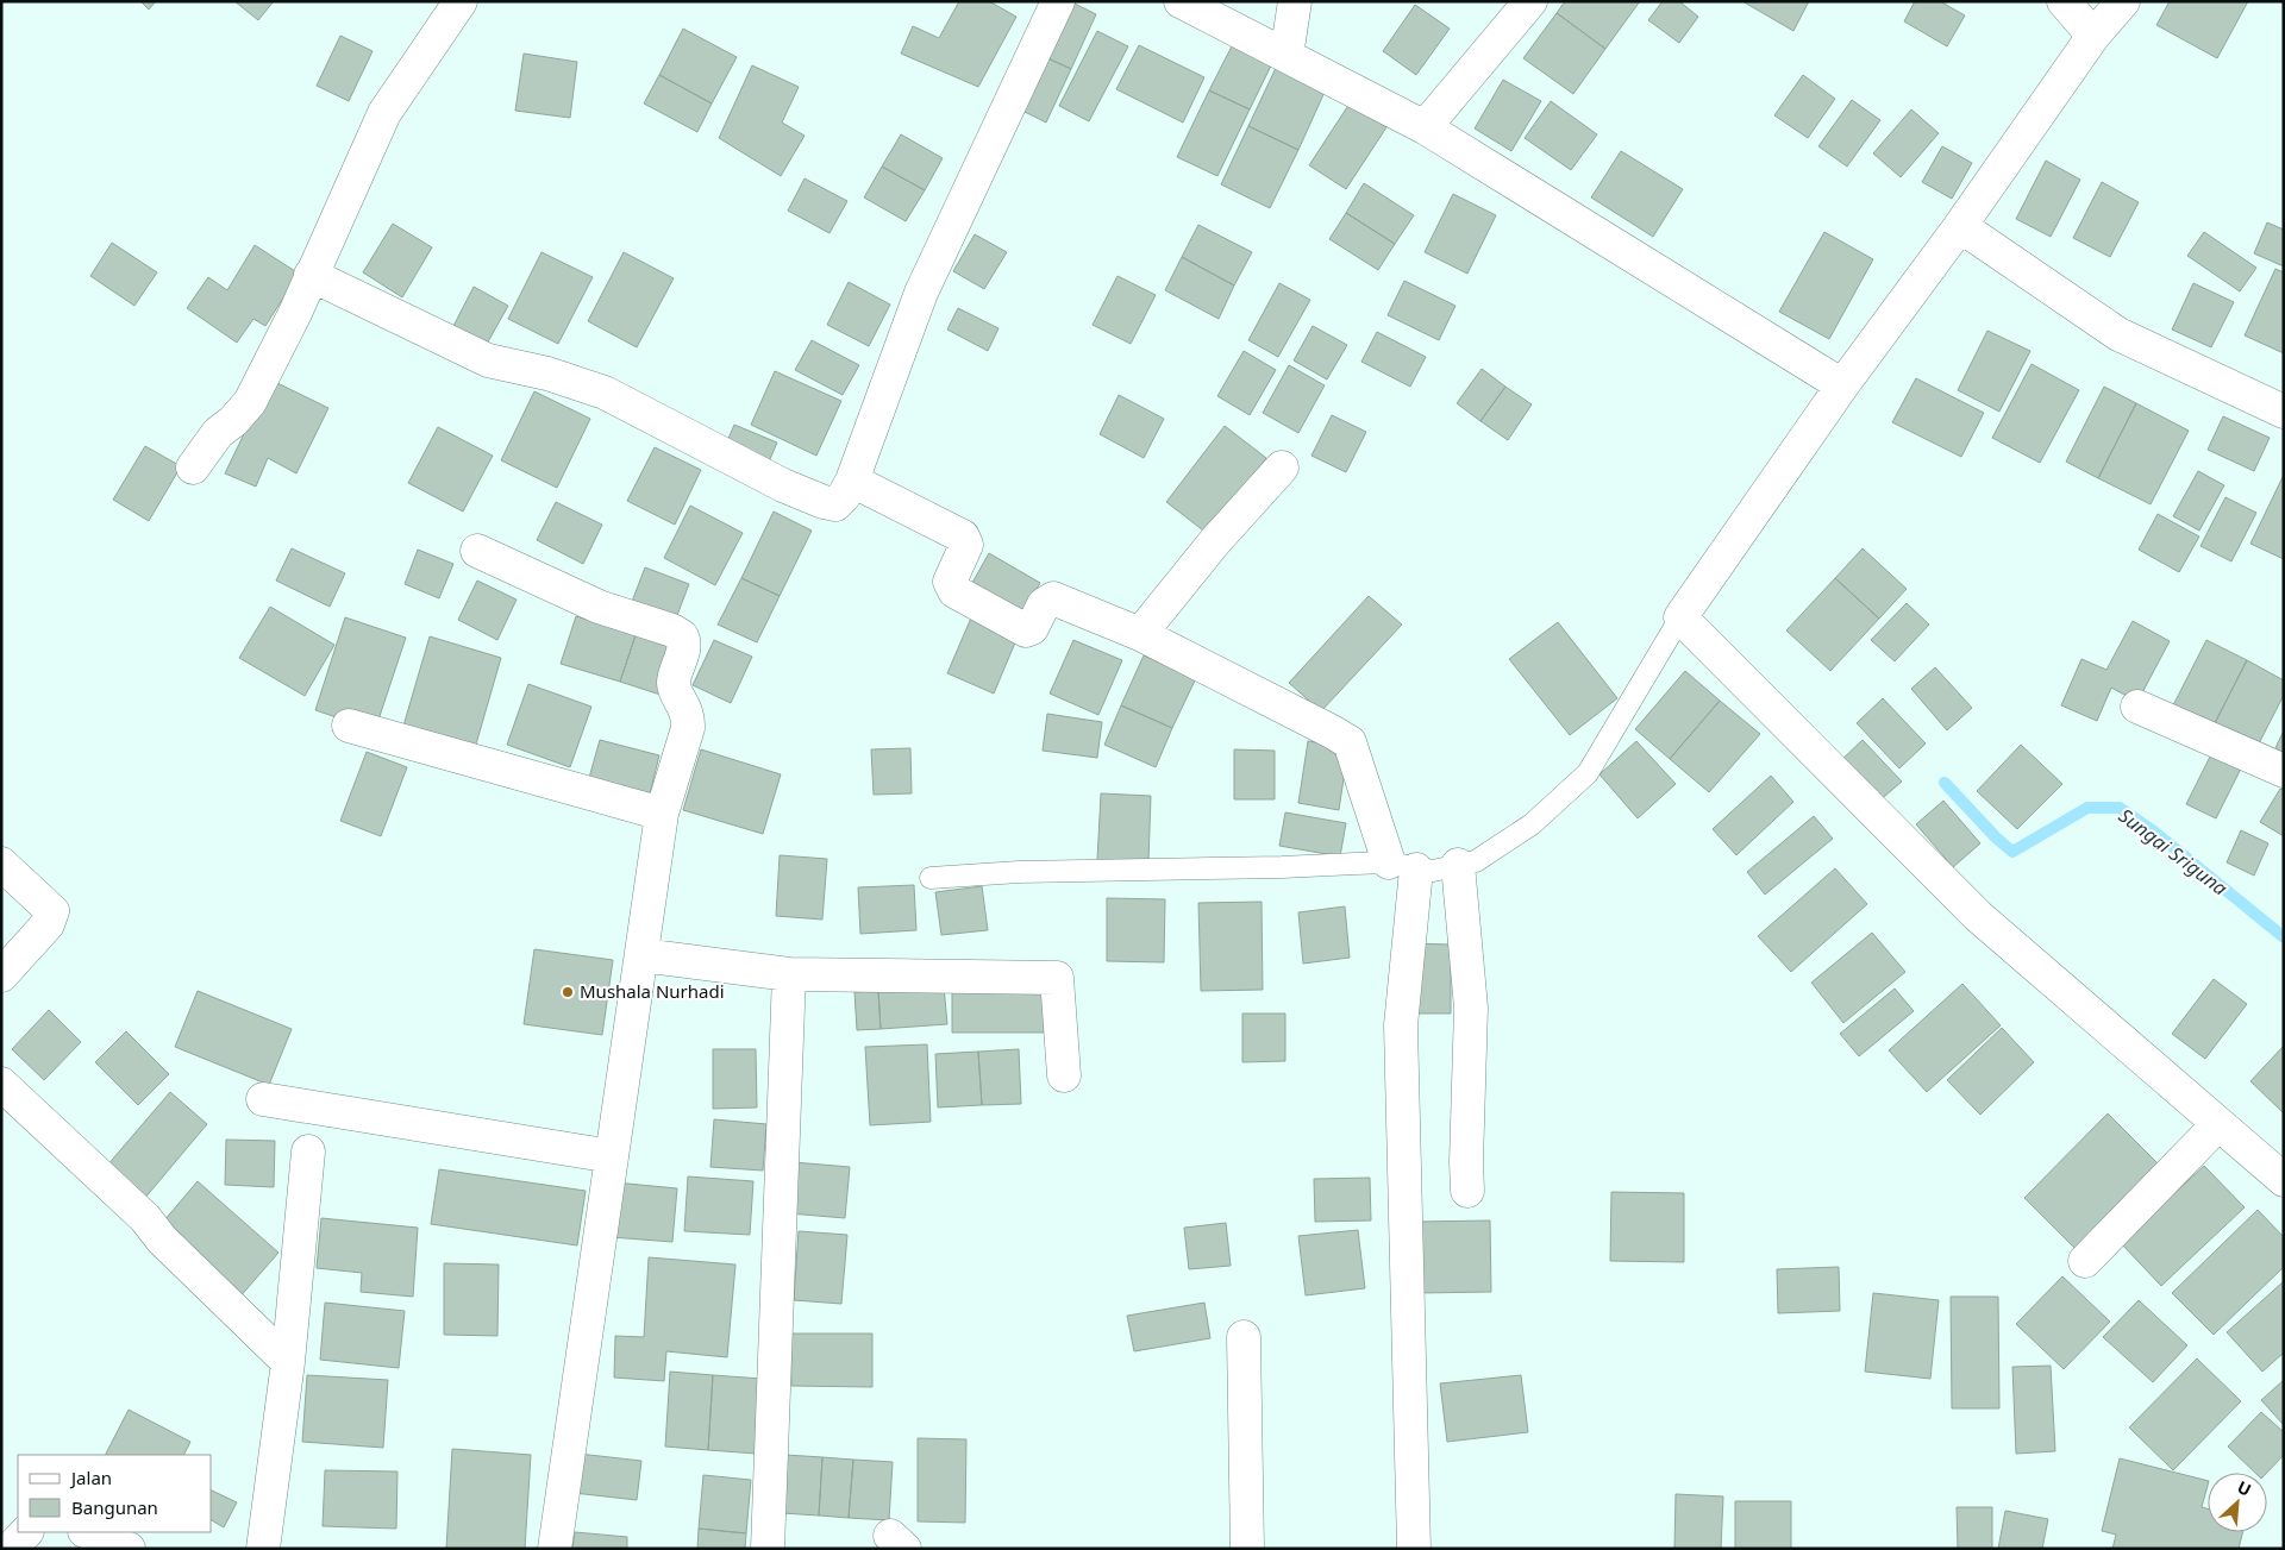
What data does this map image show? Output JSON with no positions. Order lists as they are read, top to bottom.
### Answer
{
  "water": ["Sungai Sriguna"],
  "places": ["Mushala Nurhadi"],
  "legend": ["Jalan", "Bangunan"],
  "north": "top right"
}
